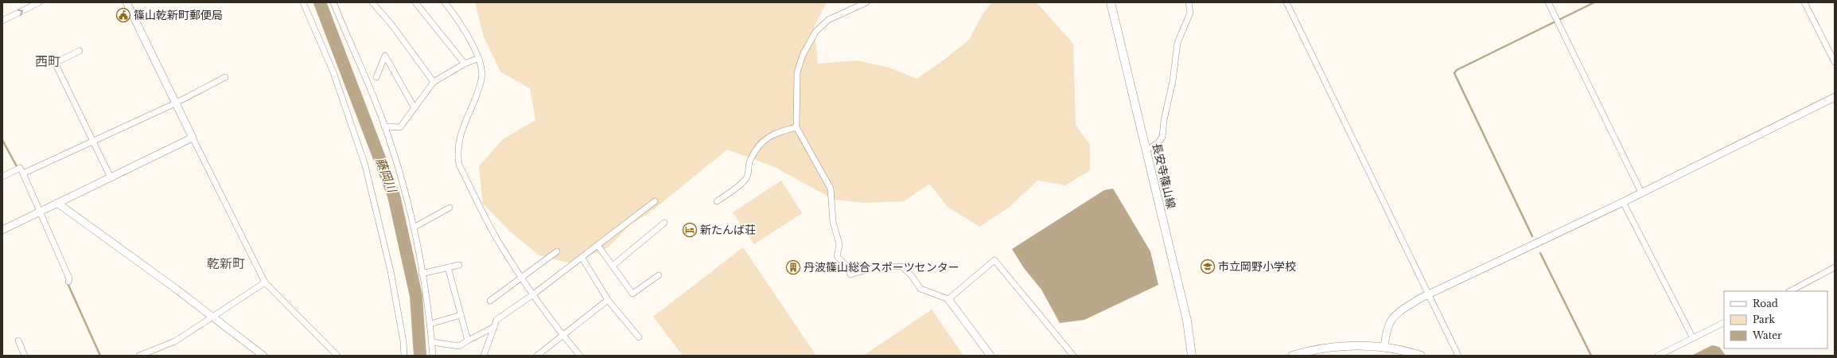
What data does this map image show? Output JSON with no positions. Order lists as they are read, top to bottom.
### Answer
{
  "streets": {
    "main road": ["長安寺篠山線"]
  },
  "districts": ["西町", "乾新町"],
  "water": ["藤岡川"],
  "places": {
    "public building": ["篠山乾新町郵便局"],
    "hotel": ["新たんば荘"],
    "school or university": ["市立岡野小学校"],
    "building": ["丹波篠山総合スポーツセンター"]
  },
  "legend": ["Road", "Park", "Water"]
}
